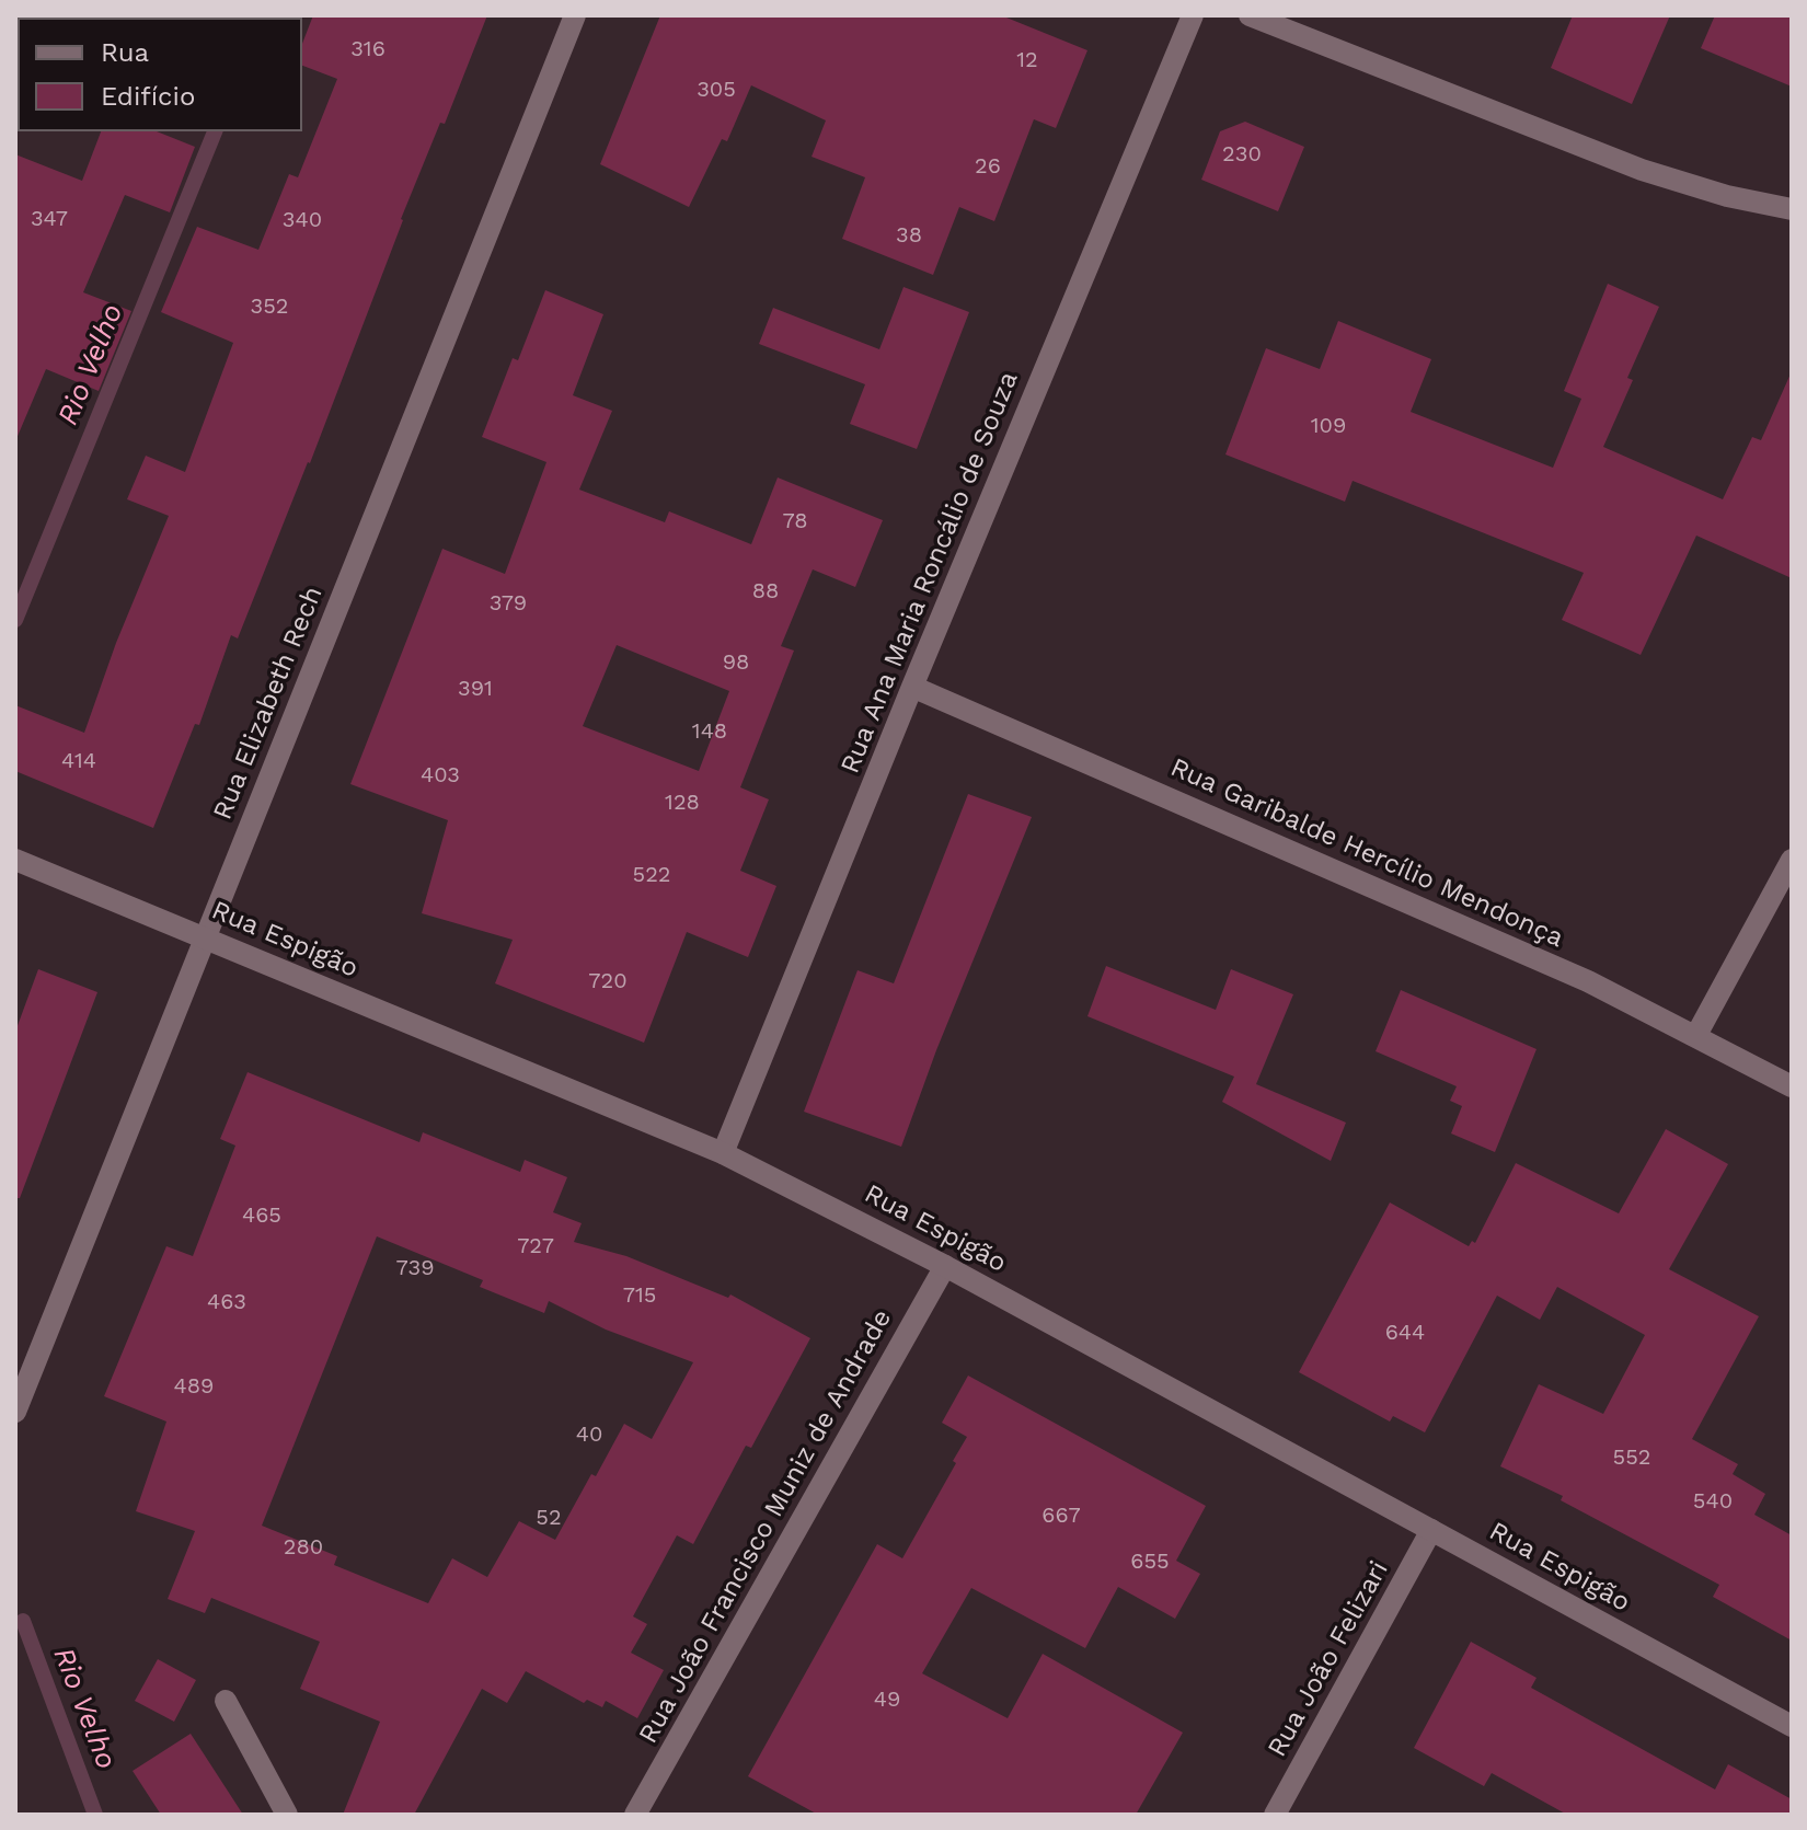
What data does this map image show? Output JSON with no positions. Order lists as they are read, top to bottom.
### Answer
{
  "streets": {
    "street": [
      "Rua Ana Maria Roncálio de Souza",
      "Rua Elizabeth Rech",
      "Rua Garibalde Hercílio Mendonça",
      "Rua Espigão",
      "Rua João Francisco Muniz de Andrade",
      "Rua João Felizari"
    ]
  },
  "crossings": [
    ["Rua Ana Maria Roncálio de Souza", "Rua Garibalde Hercílio Mendonça"],
    ["Rua Ana Maria Roncálio de Souza", "Rua Espigão"],
    ["Rua Elizabeth Rech", "Rua Espigão"],
    ["Rua Espigão", "Rua João Francisco Muniz de Andrade"],
    ["Rua Espigão", "Rua João Felizari"]
  ],
  "water": ["Rio Velho"],
  "house_numbers": [
    "316",
    "12",
    "305",
    "230",
    "26",
    "347",
    "340",
    "38",
    "352",
    "109",
    "78",
    "88",
    "379",
    "98",
    "391",
    "148",
    "414",
    "403",
    "128",
    "522",
    "720",
    "465",
    "727",
    "739",
    "715",
    "463",
    "644",
    "489",
    "40",
    "552",
    "540",
    "667",
    "52",
    "280",
    "655",
    "49"
  ],
  "legend": ["Rua", "Edifício"]
}
